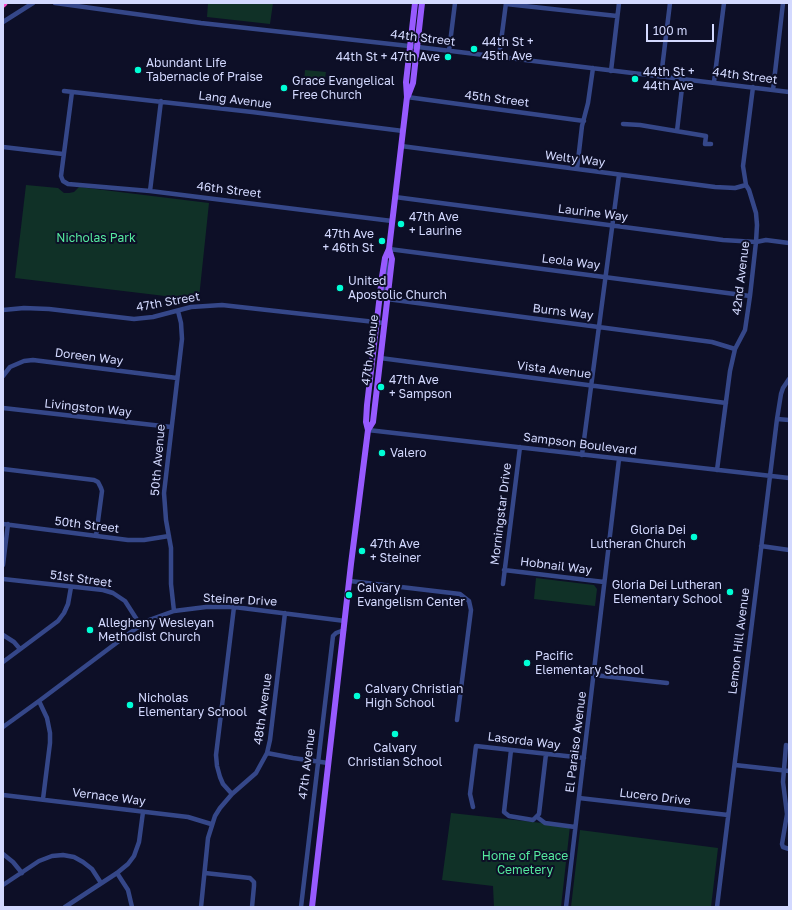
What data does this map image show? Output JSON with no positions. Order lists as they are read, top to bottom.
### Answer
{
  "streets": {
    "main road": ["47th Avenue"],
    "street": [
      "44th Street",
      "45th Street",
      "Lang Avenue",
      "Welty Way",
      "46th Street",
      "Laurine Way",
      "Leola Way",
      "42nd Avenue",
      "47th Street",
      "Burns Way",
      "Doreen Way",
      "Vista Avenue",
      "Livingston Way",
      "Sampson Boulevard",
      "50th Avenue",
      "Morningstar Drive",
      "50th Street",
      "Hobnail Way",
      "51st Street",
      "Steiner Drive",
      "Lemon Hill Avenue",
      "48th Avenue",
      "Lasorda Way",
      "El Paraiso Avenue",
      "Vernace Way",
      "Lucero Drive"
    ]
  },
  "crossings": [
    ["44th Street", "42nd Avenue"],
    ["44th Street", "47th Avenue"],
    ["45th Street", "47th Avenue"],
    ["Lang Avenue", "47th Avenue"],
    ["Welty Way", "42nd Avenue"],
    ["Welty Way", "47th Avenue"],
    ["46th Street", "47th Avenue"],
    ["Laurine Way", "42nd Avenue"],
    ["Laurine Way", "47th Avenue"],
    ["Leola Way", "42nd Avenue"],
    ["Leola Way", "47th Avenue"],
    ["42nd Avenue", "Burns Way"],
    ["42nd Avenue", "Vista Avenue"],
    ["42nd Avenue", "Sampson Boulevard"],
    ["47th Street", "47th Avenue"],
    ["47th Street", "50th Avenue"],
    ["Burns Way", "47th Avenue"],
    ["47th Avenue", "Vista Avenue"],
    ["47th Avenue", "Sampson Boulevard"],
    ["47th Avenue", "Steiner Drive"],
    ["Doreen Way", "50th Avenue"],
    ["Livingston Way", "50th Avenue"],
    ["Sampson Boulevard", "Morningstar Drive"],
    ["Sampson Boulevard", "Lemon Hill Avenue"],
    ["Sampson Boulevard", "El Paraiso Avenue"],
    ["50th Avenue", "50th Street"],
    ["50th Avenue", "Steiner Drive"],
    ["Morningstar Drive", "Hobnail Way"],
    ["Hobnail Way", "El Paraiso Avenue"],
    ["51st Street", "Steiner Drive"],
    ["Steiner Drive", "48th Avenue"],
    ["Lemon Hill Avenue", "Lucero Drive"],
    ["48th Avenue", "Vernace Way"],
    ["Lasorda Way", "El Paraiso Avenue"],
    ["El Paraiso Avenue", "Lucero Drive"]
  ],
  "parks": ["Nicholas Park", "Home of Peace Cemetery"],
  "places": [
    "44th St + 45th Ave",
    "44th St + 47th Ave",
    "Abundant Life Tabernacle of Praise",
    "44th St + 44th Ave",
    "Grace Evangelical Free Church",
    "47th Ave + Laurine",
    "47th Ave + 46th St",
    "United Apostolic Church",
    "47th Ave + Sampson",
    "Valero",
    "Gloria Dei Lutheran Church",
    "47th Ave + Steiner",
    "Gloria Dei Lutheran Elementary School",
    "Calvary Evangelism Center",
    "Allegheny Wesleyan Methodist Church",
    "Pacific Elementary School",
    "Calvary Christian High School",
    "Nicholas Elementary School",
    "Calvary Christian School"
  ],
  "scale_bar": "100 m"
}
